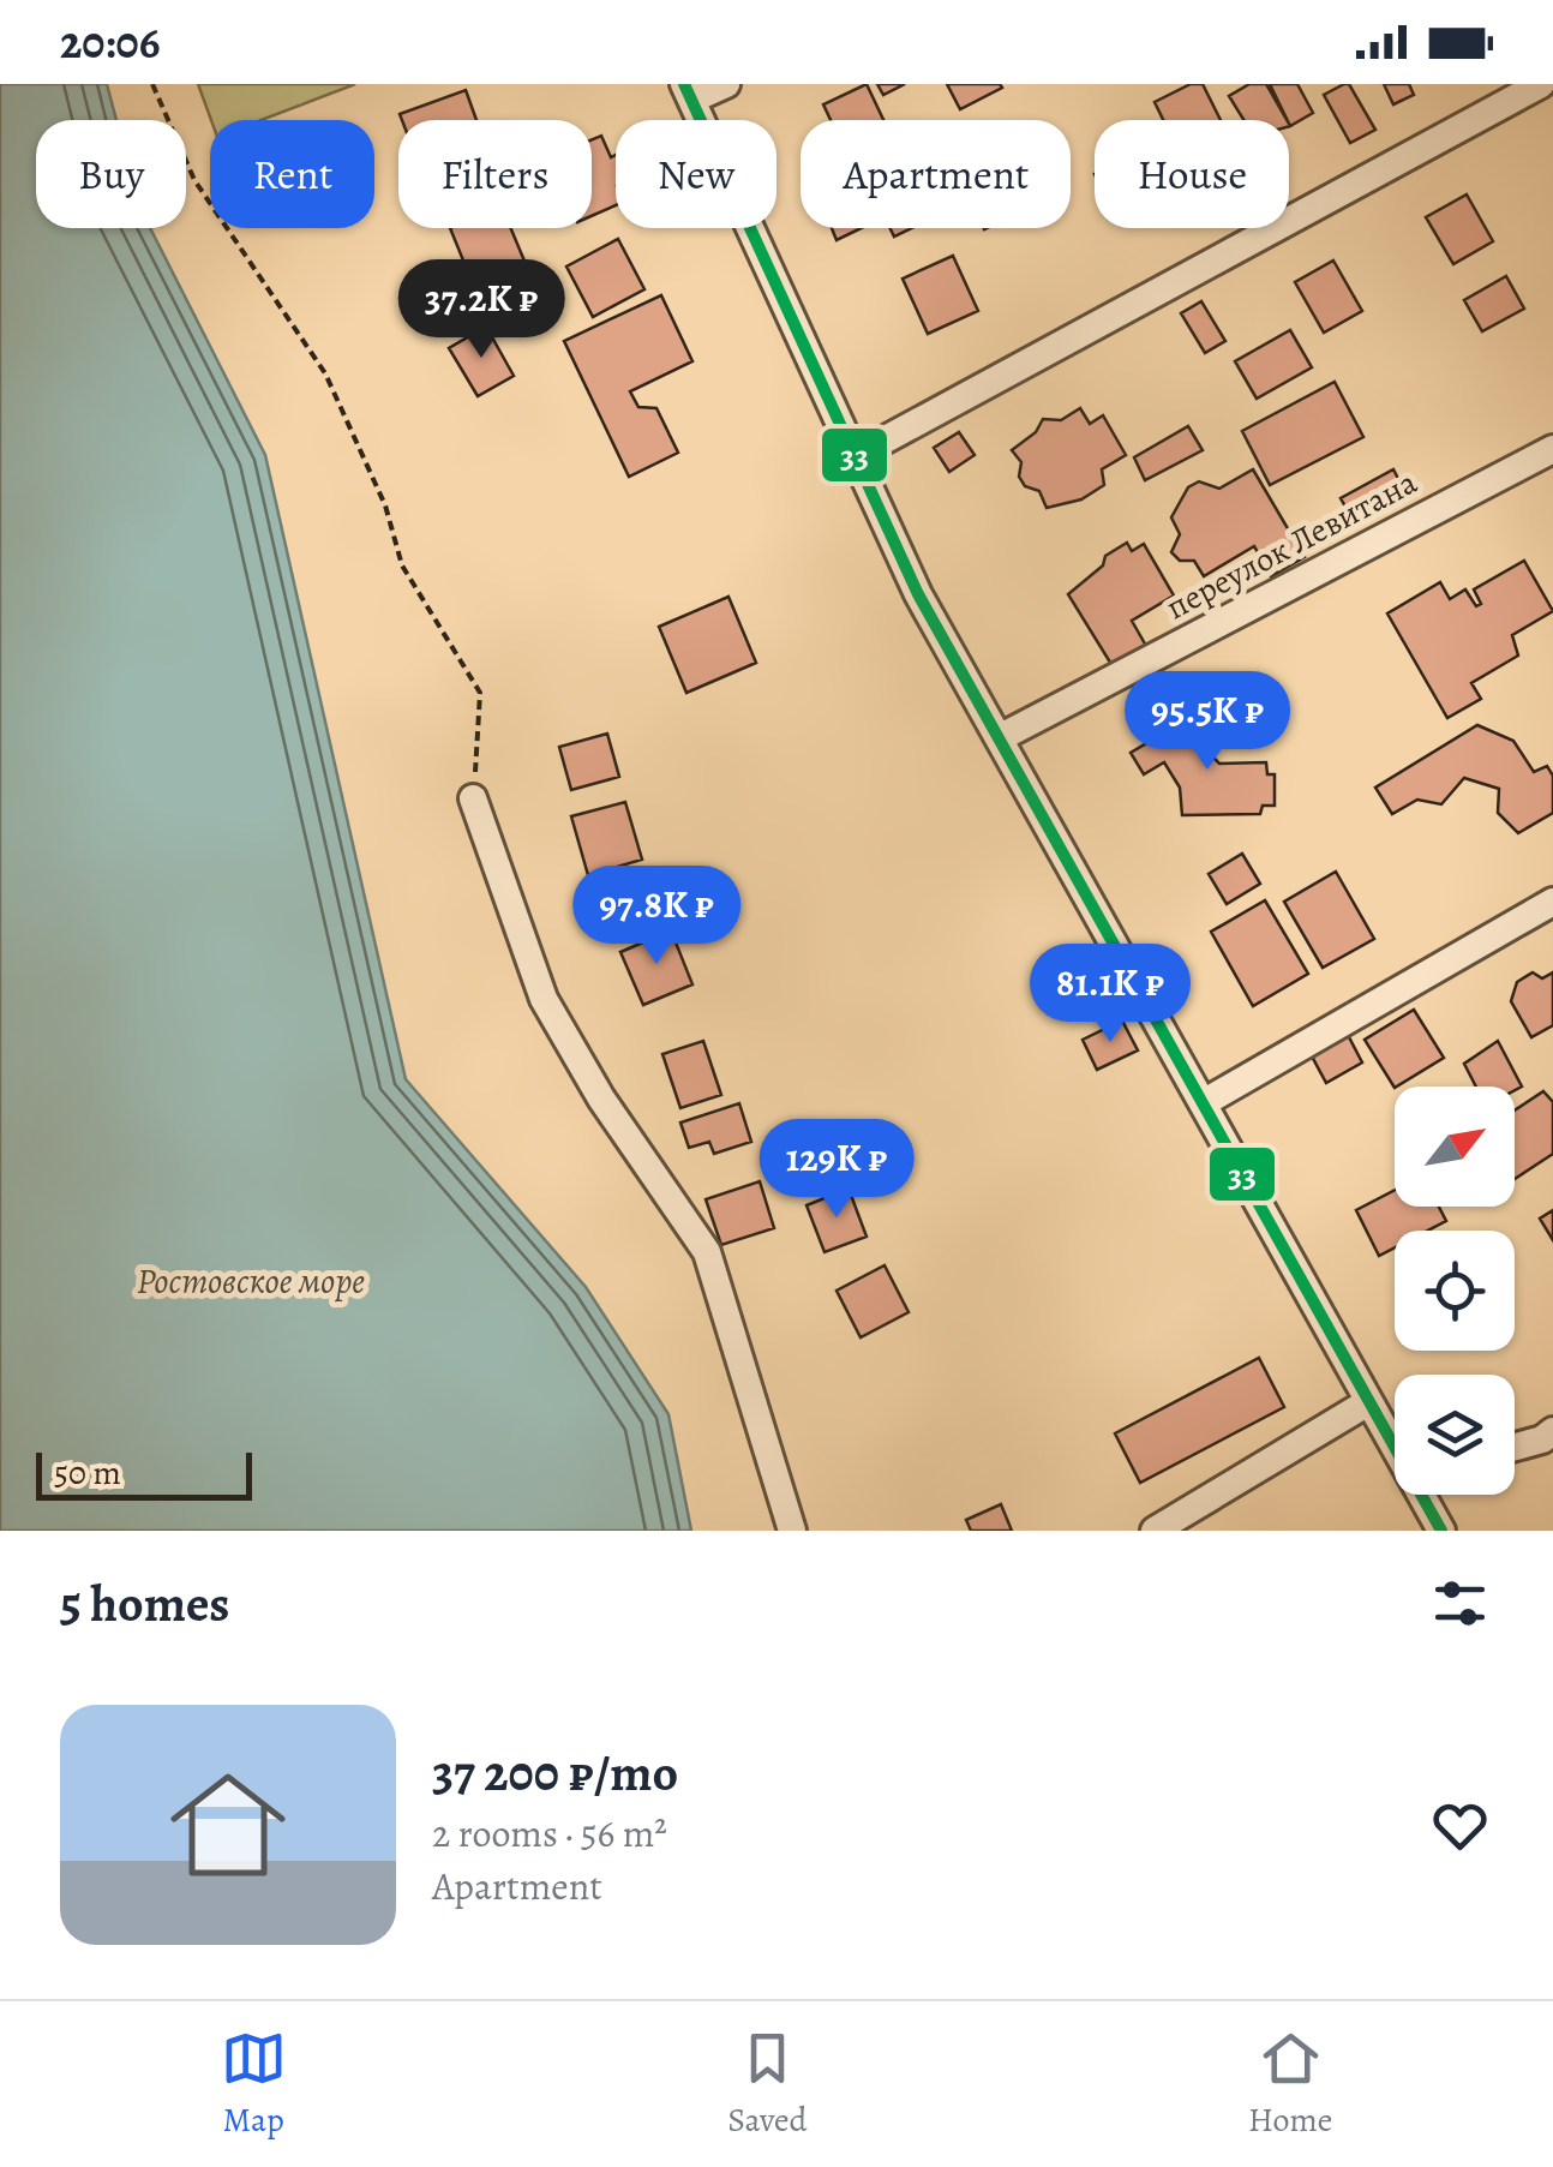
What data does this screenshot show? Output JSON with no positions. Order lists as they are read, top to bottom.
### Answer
{
  "streets": {
    "street": ["переулок Левитана"]
  },
  "water": ["Ростовское море"],
  "lines": ["transit line 33"],
  "scale_bar": "50 m",
  "north": "top right",
  "page": {
    "status": "20:06",
    "chip": [
      "Buy",
      "Rent",
      "Filters",
      "New",
      "Apartment",
      "House"
    ],
    "price": [
      "37.2K ₽",
      "95.5K ₽",
      "97.8K ₽",
      "81.1K ₽",
      "129K ₽"
    ],
    "scale": "50 m",
    "heading": "5 homes",
    "list": [
      {
        "name": "37 200 ₽/mo",
        "note": "2 rooms · 56 m² · Apartment"
      }
    ],
    "tabs": ["Map", "Saved", "Home"]
  }
}
